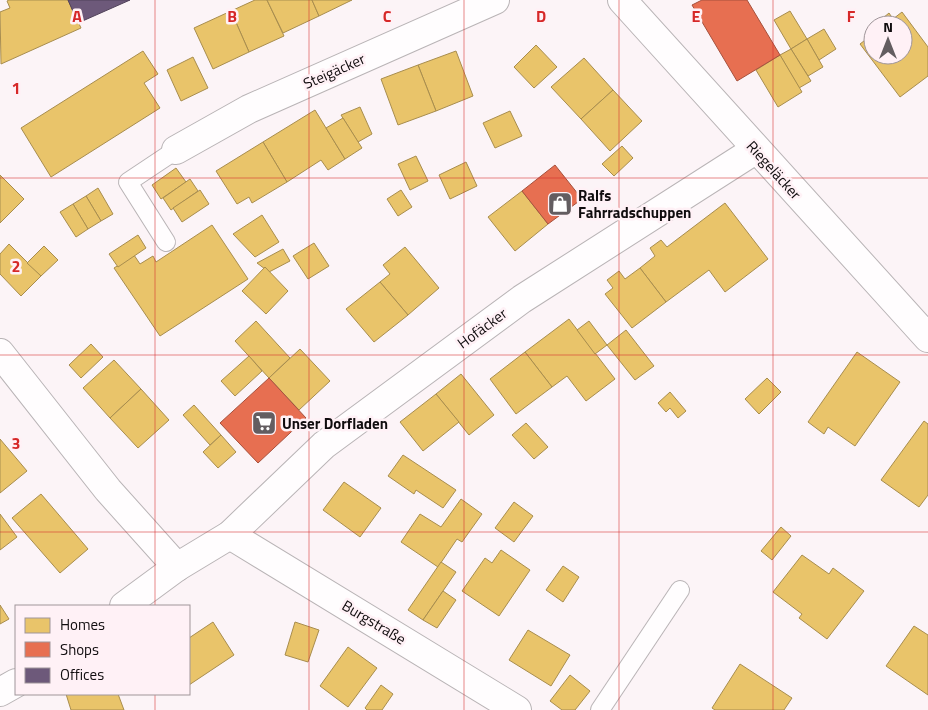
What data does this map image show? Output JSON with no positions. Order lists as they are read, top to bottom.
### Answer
{
  "streets": {
    "street": [
      "Steigäcker",
      "Riegeläcker",
      "Hofäcker",
      "Burgstraße"
    ]
  },
  "crossings": [
    ["Riegeläcker", "Hofäcker"],
    ["Hofäcker", "Burgstraße"]
  ],
  "places": {
    "shop": ["Ralfs Fahrradschuppen"],
    "supermarket": ["Unser Dorfladen"]
  },
  "legend": ["Homes", "Shops", "Offices"],
  "north": "top",
  "grid": {
    "columns": [
      "A",
      "B",
      "C",
      "D",
      "E",
      "F"
    ],
    "rows": ["1", "2", "3"]
  }
}
